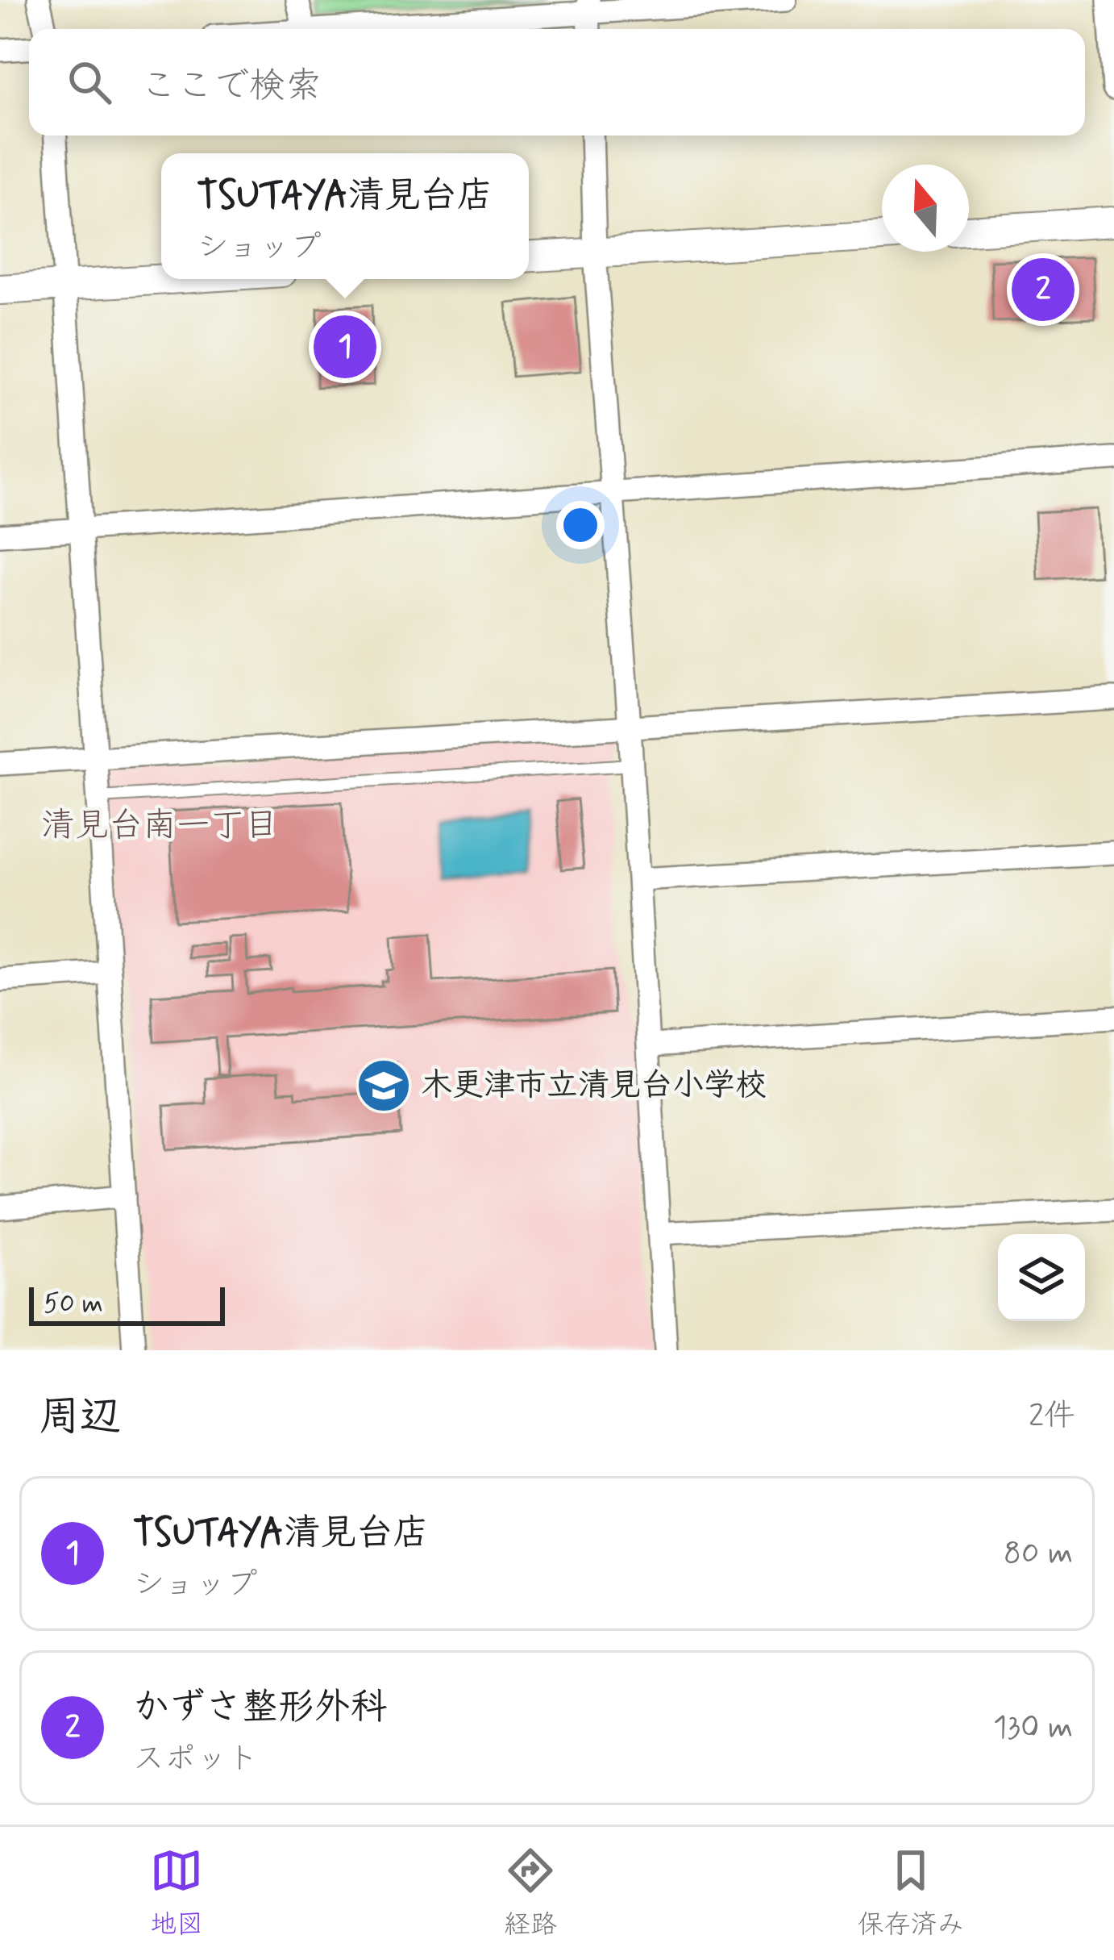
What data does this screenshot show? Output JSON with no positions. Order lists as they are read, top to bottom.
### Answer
{
  "districts": ["清見台南一丁目"],
  "places": {
    "school or university": ["木更津市立清見台小学校"]
  },
  "scale_bar": "50 m",
  "north": "top",
  "page": {
    "search": "ここで検索",
    "popup": ["TSUTAYA清見台店", "ショップ"],
    "pins": ["2", "1"],
    "scale": "50 m",
    "heading": ["周辺", "2件"],
    "list": [
      {
        "mark": "1",
        "name": "TSUTAYA清見台店",
        "note": "ショップ",
        "value": "80 m"
      },
      {
        "mark": "2",
        "name": "かずさ整形外科",
        "note": "スポット",
        "value": "130 m"
      }
    ],
    "nav": ["地図", "経路", "保存済み"]
  }
}
